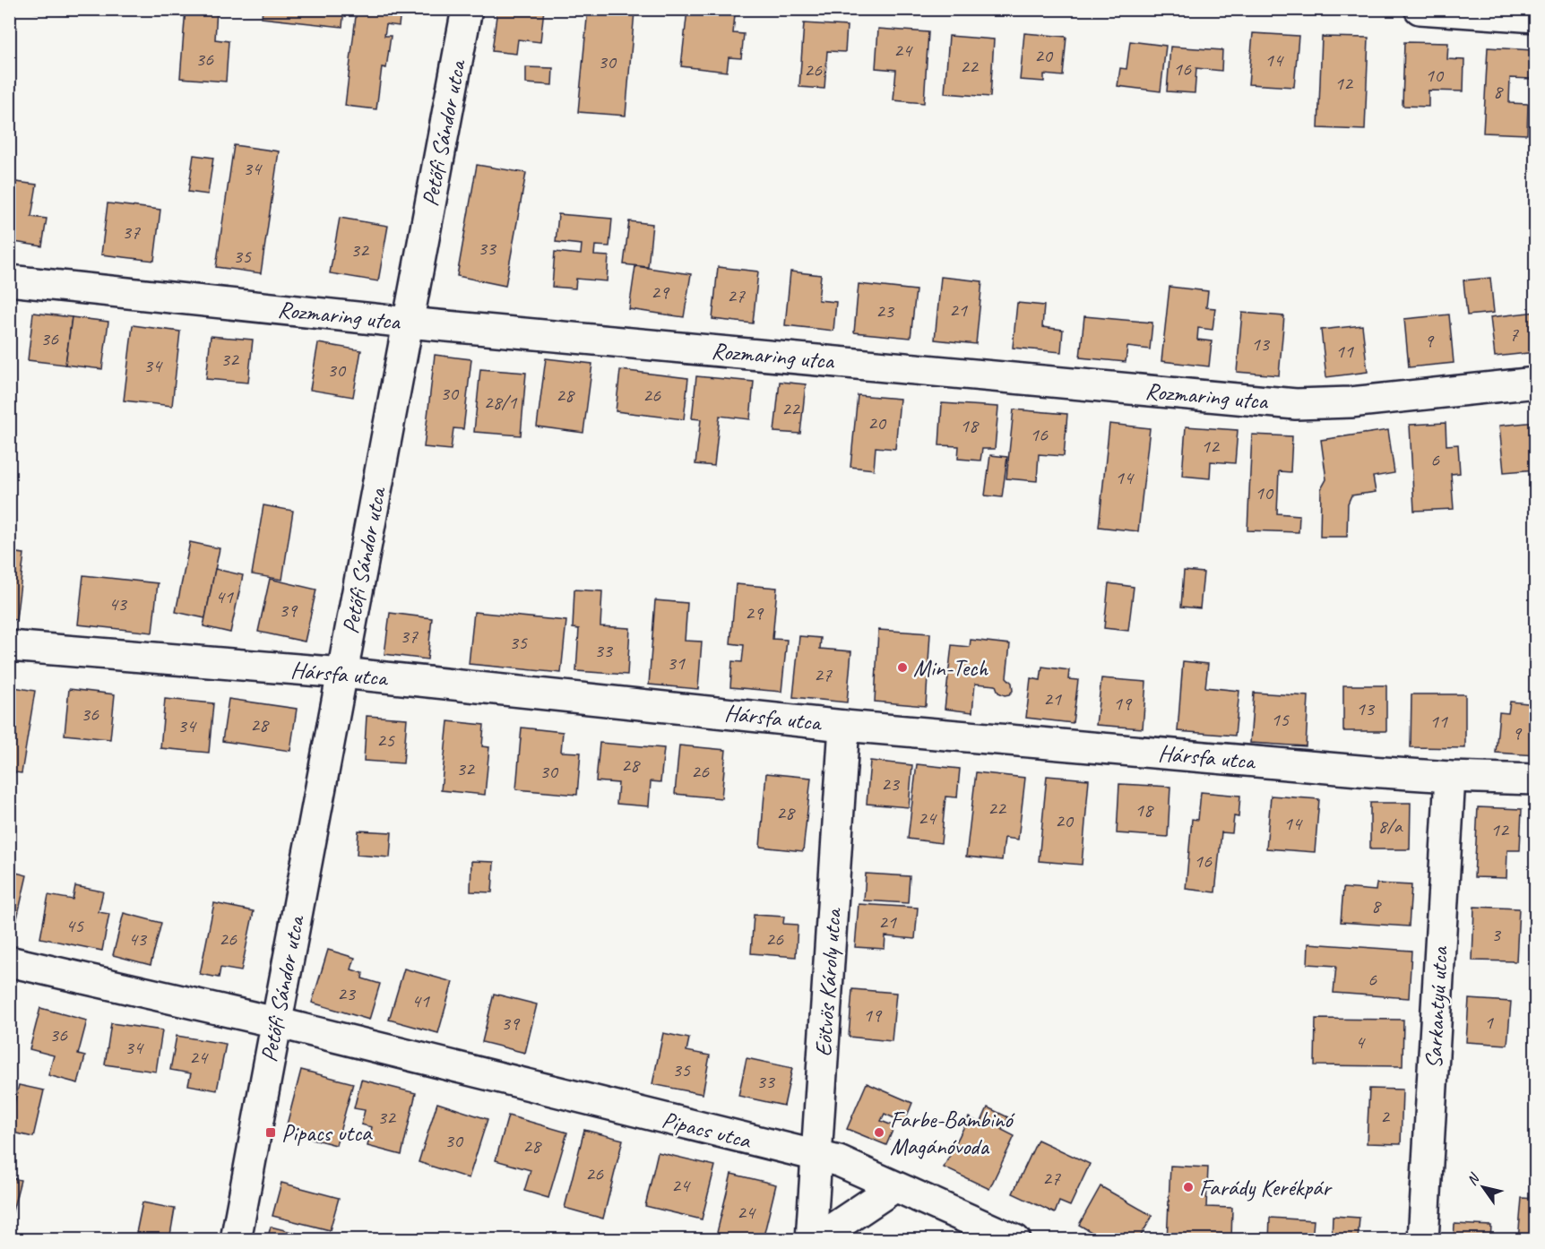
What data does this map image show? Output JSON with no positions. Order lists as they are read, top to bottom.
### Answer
{
  "streets": {
    "street": [
      "Petőfi Sándor utca",
      "Rozmaring utca",
      "Hársfa utca",
      "Eötvös Károly utca",
      "Sarkantyú utca",
      "Pipacs utca"
    ]
  },
  "crossings": [
    ["Petőfi Sándor utca", "Rozmaring utca"],
    ["Petőfi Sándor utca", "Hársfa utca"],
    ["Petőfi Sándor utca", "Pipacs utca"],
    ["Hársfa utca", "Eötvös Károly utca"],
    ["Hársfa utca", "Sarkantyú utca"],
    ["Eötvös Károly utca", "Pipacs utca"]
  ],
  "places": {
    "other": ["Min-Tech", "Farbe-Bambinó Magánóvoda", "Farády Kerékpár"],
    "transit": ["Pipacs utca"]
  },
  "house_numbers": [
    "24",
    "20",
    "36",
    "14",
    "30",
    "22",
    "16",
    "26",
    "10",
    "12",
    "8",
    "34",
    "37",
    "33",
    "32",
    "35",
    "29",
    "27",
    "21",
    "23",
    "7",
    "36",
    "9",
    "13",
    "11",
    "32",
    "34",
    "30",
    "30",
    "28",
    "26",
    "28/1",
    "22",
    "20",
    "18",
    "16",
    "12",
    "6",
    "14",
    "10",
    "41",
    "43",
    "39",
    "29",
    "37",
    "35",
    "33",
    "31",
    "27",
    "21",
    "19",
    "13",
    "36",
    "15",
    "11",
    "28",
    "34",
    "9",
    "25",
    "28",
    "32",
    "30",
    "26",
    "23",
    "22",
    "18",
    "28",
    "24",
    "20",
    "14",
    "8/a",
    "12",
    "16",
    "8",
    "21",
    "45",
    "3",
    "43",
    "26",
    "26",
    "6",
    "23",
    "41",
    "19",
    "1",
    "39",
    "36",
    "4",
    "34",
    "24",
    "35",
    "33",
    "2",
    "32",
    "30",
    "28",
    "26",
    "27",
    "24",
    "24"
  ],
  "north": "top left"
}
